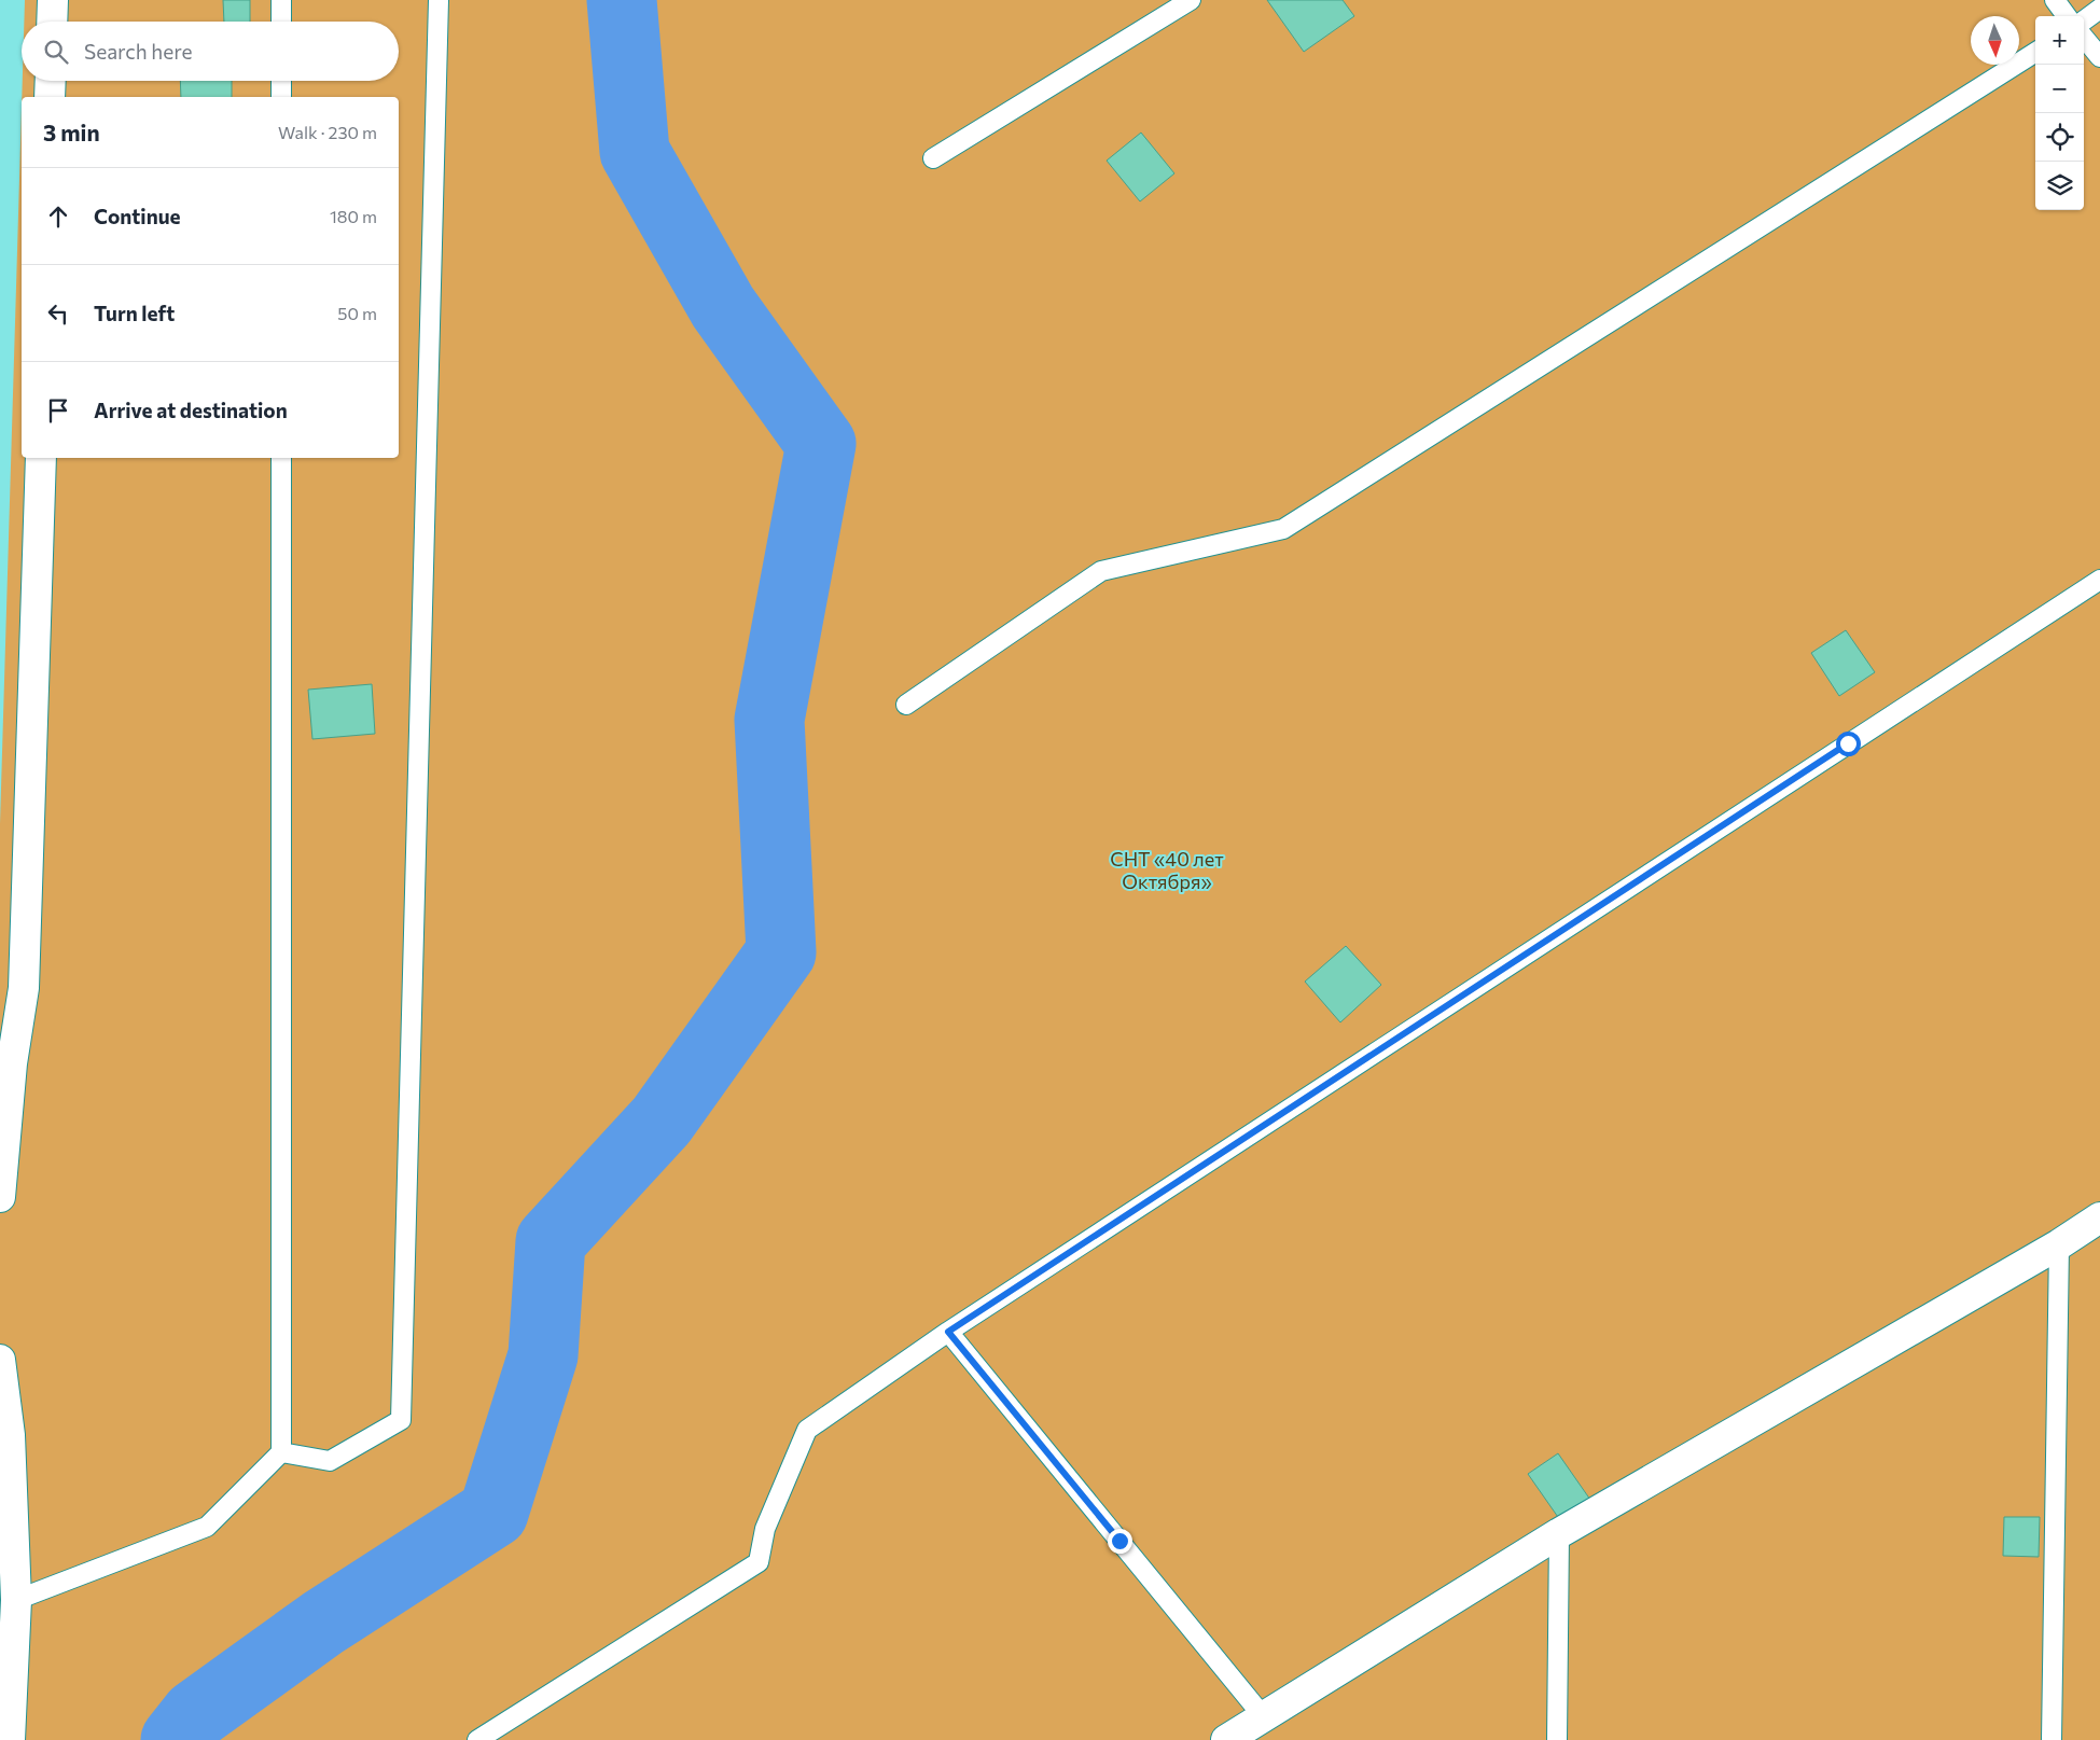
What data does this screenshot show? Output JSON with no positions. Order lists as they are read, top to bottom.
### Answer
{
  "parks": ["СНТ «40 лет Октября»"],
  "north": "bottom",
  "page": {
    "map_buttons": ["+", "−"],
    "search": "Search here",
    "heading": ["3 min", "Walk · 230 m"],
    "list": [
      ["Continue", "180 m"],
      ["Turn left", "50 m"],
      "Arrive at destination"
    ]
  }
}
